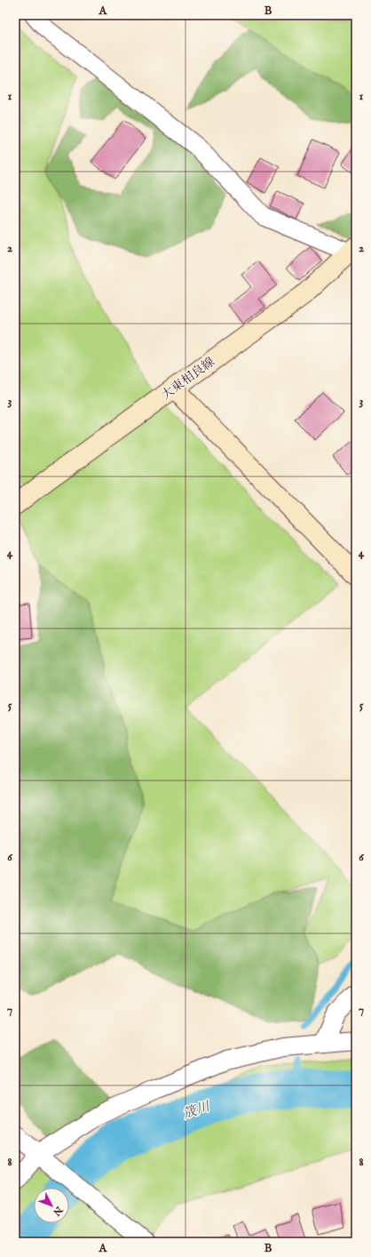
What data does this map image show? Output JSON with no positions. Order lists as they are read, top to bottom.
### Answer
{
  "streets": {
    "main road": ["大東相良線"]
  },
  "water": ["筬川"],
  "north": "bottom right",
  "grid": {
    "columns": ["A", "B"],
    "rows": [
      "1",
      "2",
      "3",
      "4",
      "5",
      "6",
      "7",
      "8"
    ]
  }
}
